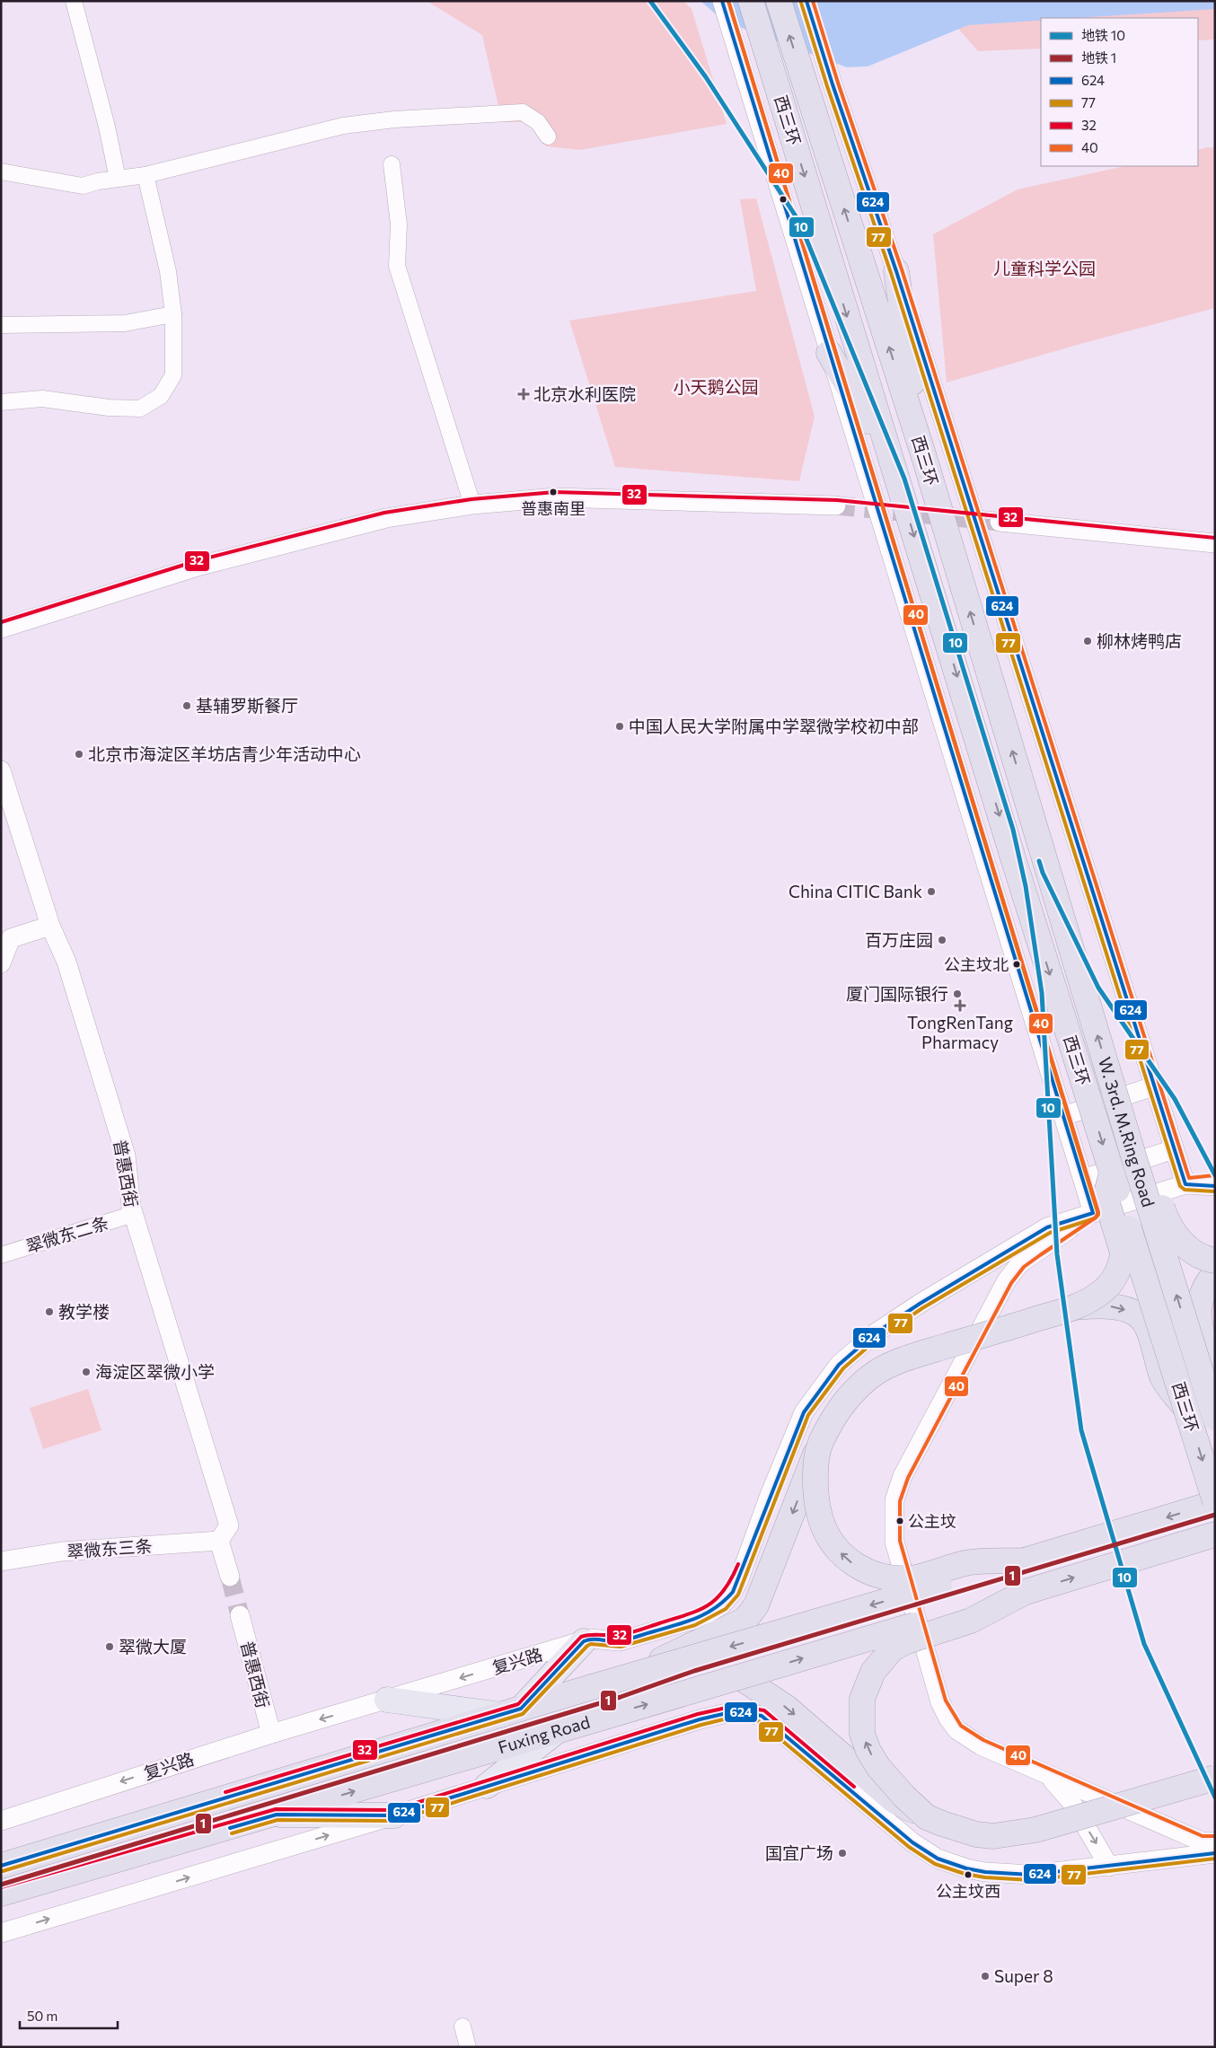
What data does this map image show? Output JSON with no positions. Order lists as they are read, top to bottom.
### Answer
{
  "streets": {
    "highway": ["西三环", "W. 3rd. M.Ring Road", "Fuxing Road"],
    "street": [
      "普惠西街",
      "翠微东二条",
      "翠微东三条",
      "复兴路"
    ]
  },
  "crossings": [
    ["西三环", "W. 3rd. M.Ring Road"],
    ["普惠西街", "翠微东二条"],
    ["普惠西街", "翠微东三条"],
    ["普惠西街", "复兴路"]
  ],
  "one_way": ["W. 3rd. M.Ring Road"],
  "parks": ["儿童科学公园", "小天鹅公园"],
  "places": {
    "health": ["北京水利医院", "TongRenTang Pharmacy"],
    "other": [
      "普惠南里",
      "柳林烤鸭店",
      "基辅罗斯餐厅",
      "中国人民大学附属中学翠微学校初中部",
      "北京市海淀区羊坊店青少年活动中心",
      "China CITIC Bank",
      "百万庄园",
      "公主坟北",
      "厦门国际银行",
      "教学楼",
      "海淀区翠微小学",
      "公主坟",
      "翠微大厦",
      "国宜广场",
      "公主坟西",
      "Super 8"
    ]
  },
  "lines": [
    "metro line 10",
    "transit line 624",
    "transit line 77",
    "transit line 40",
    "transit line 32",
    "metro line 1"
  ],
  "legend": [
    "地铁 10",
    "地铁 1",
    "624",
    "77",
    "32",
    "40"
  ],
  "scale_bar": "50 m"
}
